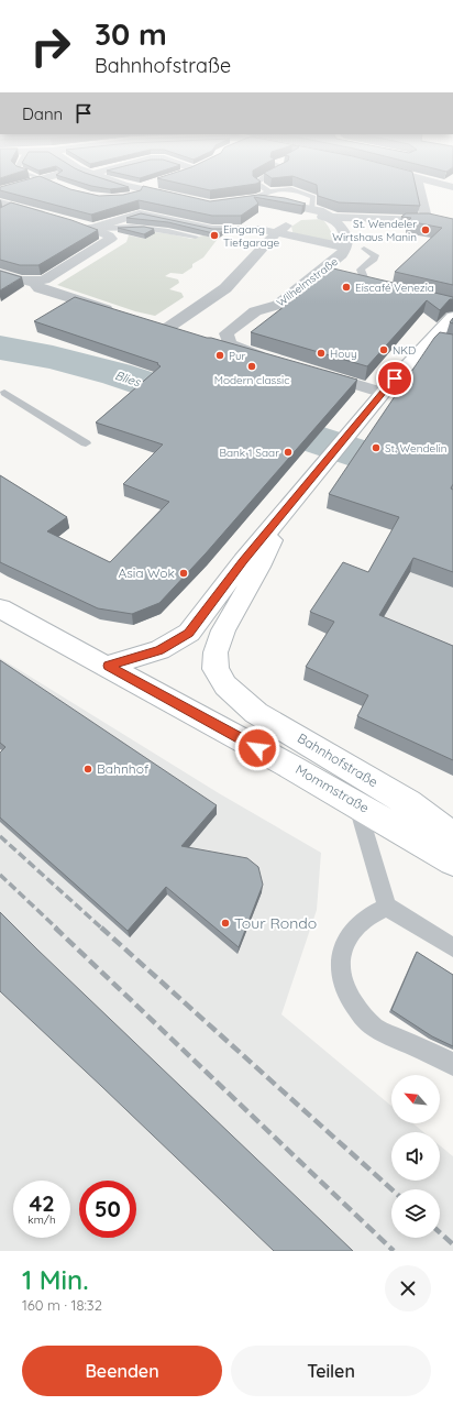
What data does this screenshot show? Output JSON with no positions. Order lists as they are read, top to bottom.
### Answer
{
  "streets": {
    "main road": ["Bahnhofstraße", "Mommstraße"],
    "street": ["Wilhelmstraße"]
  },
  "crossings": [
    ["Bahnhofstraße", "Mommstraße"]
  ],
  "water": ["Blies"],
  "places": [
    "St. Wendeler Wirtshaus Manin",
    "Eingang Tiefgarage",
    "Eiscafé Venezia",
    "NKD",
    "Houy",
    "Pur",
    "Modern classic",
    "St. Wendelin",
    "Bank 1 Saar",
    "Asia Wok",
    "Bahnhof",
    "Tour Rondo"
  ],
  "north": "top left",
  "page": {
    "turn": ["30 m", "Bahnhofstraße"],
    "then": "Dann",
    "speed": "42 km/h",
    "limit": "50",
    "heading": ["1 Min.", "160 m · 18:32"],
    "buttons": ["Beenden", "Teilen"]
  }
}
